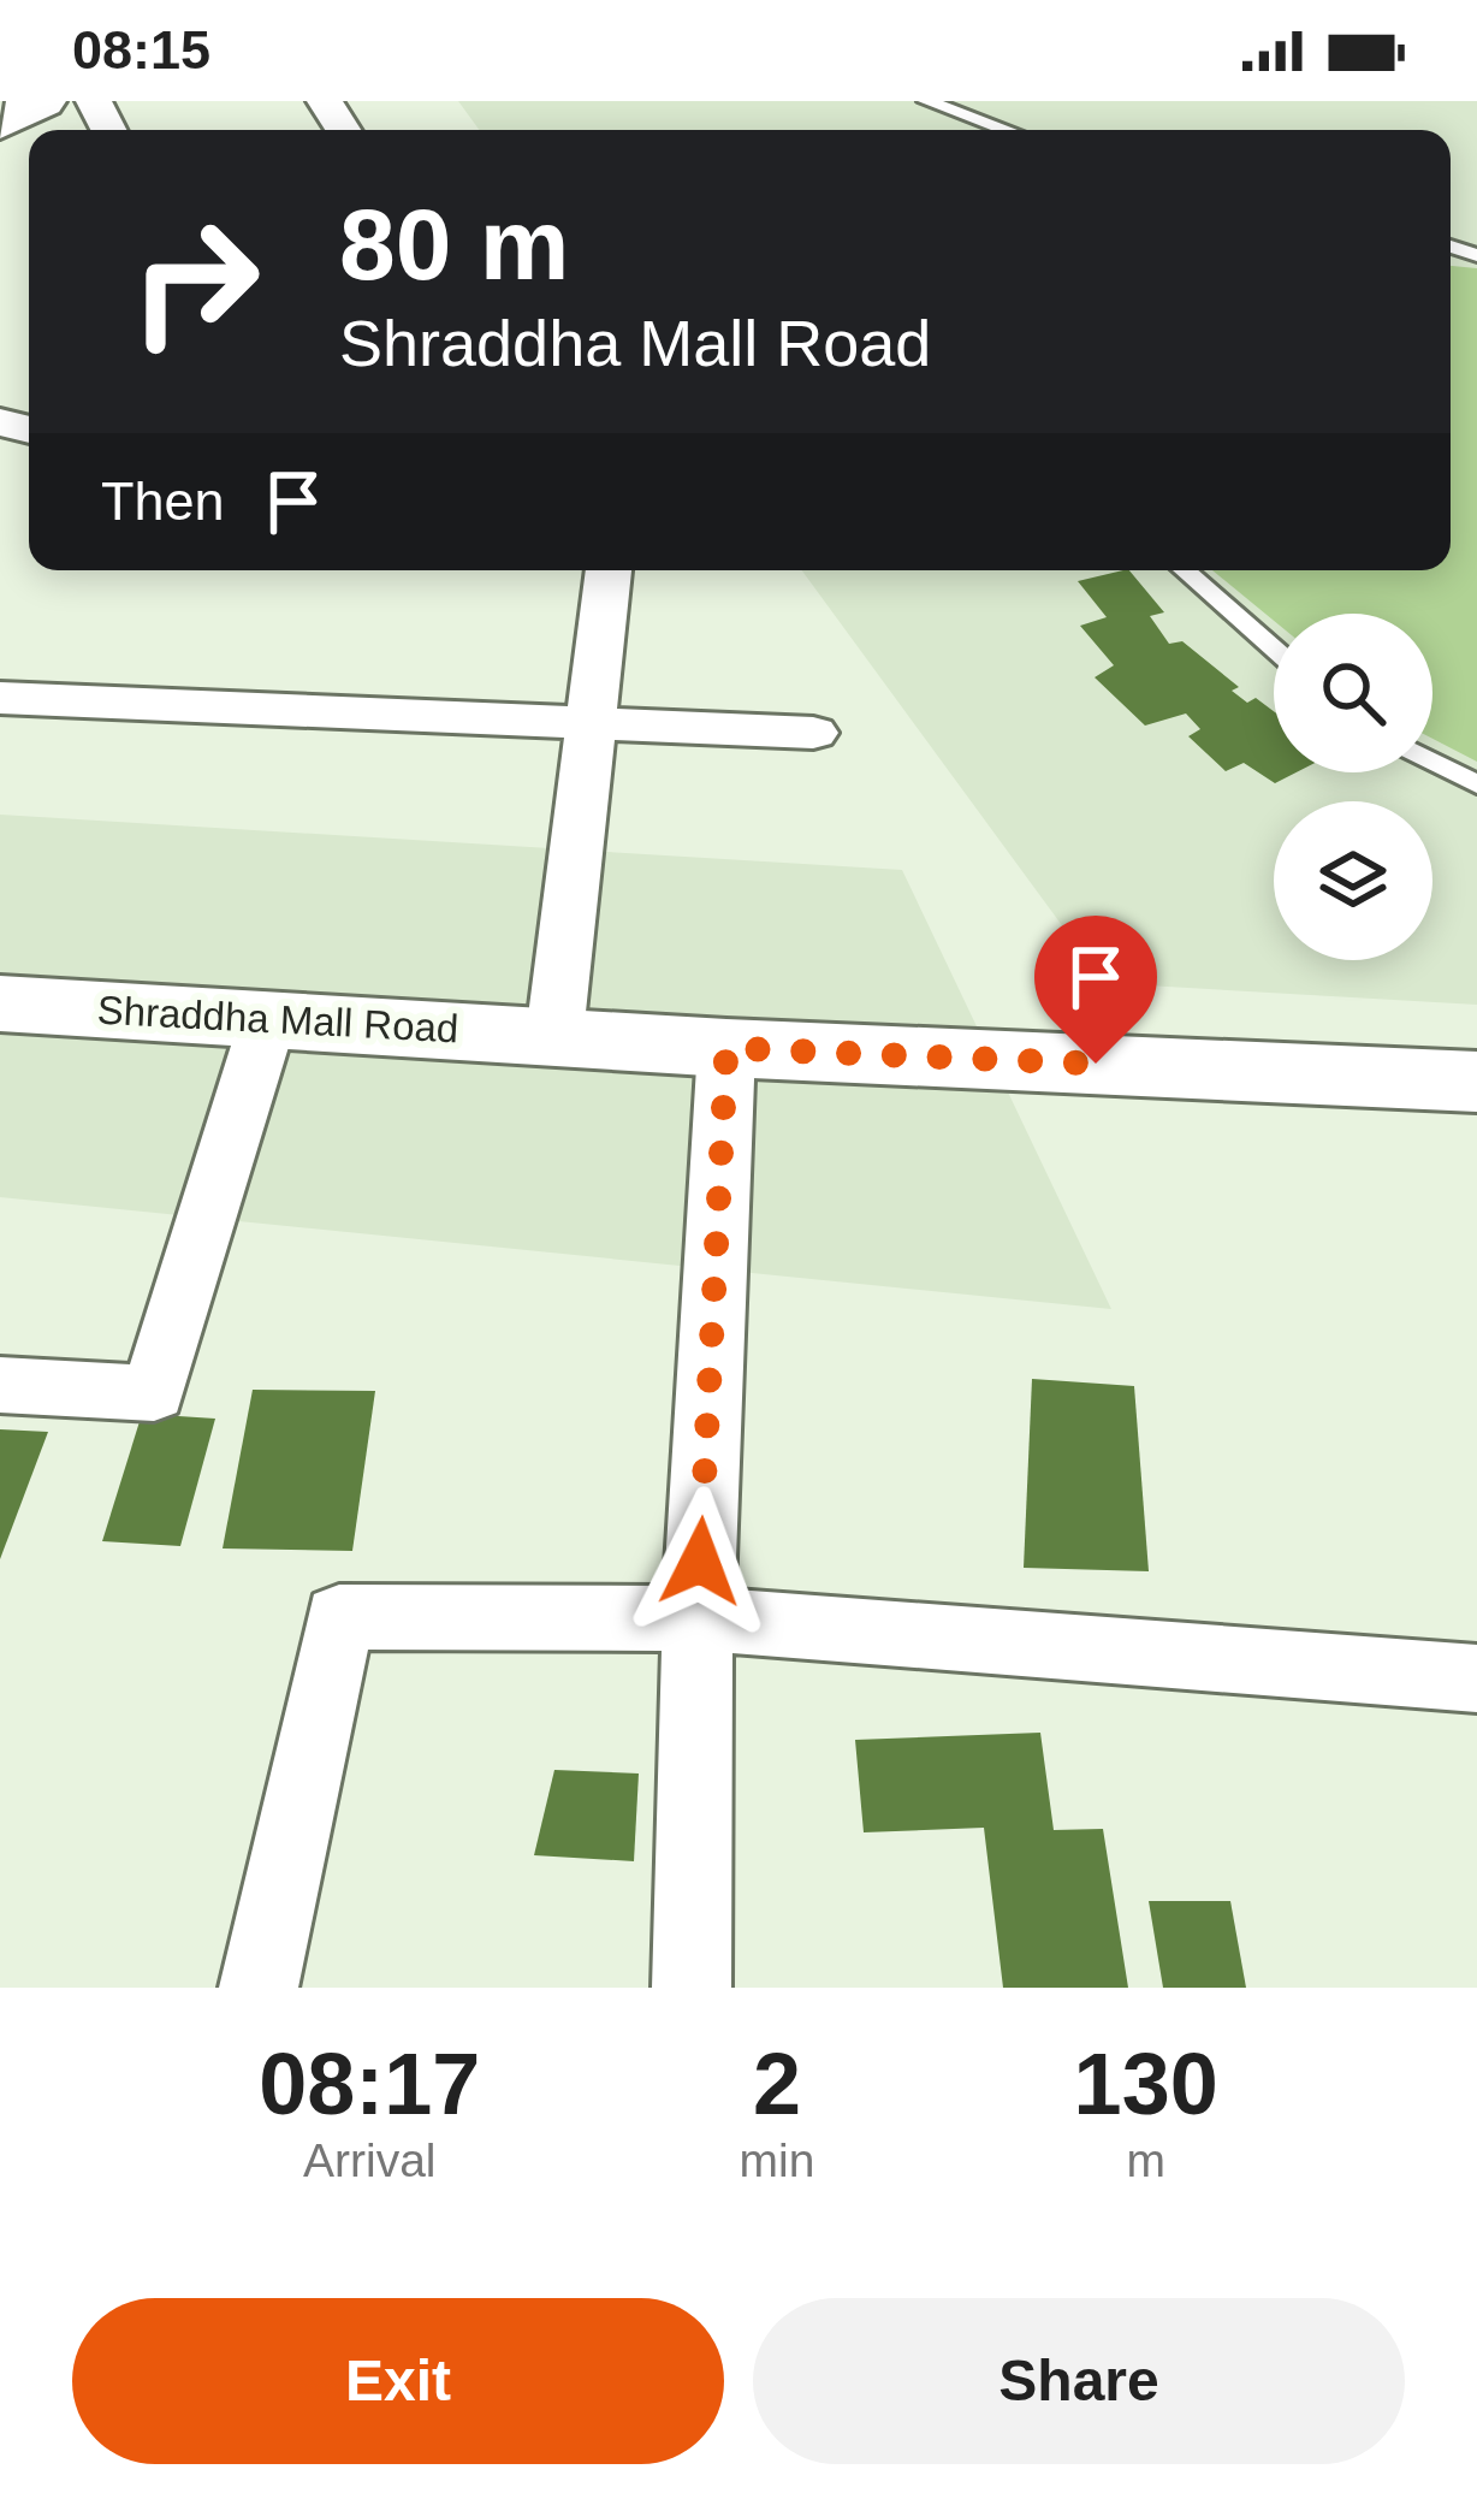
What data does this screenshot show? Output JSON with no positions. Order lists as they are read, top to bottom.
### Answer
{
  "streets": {
    "street": ["Shraddha Mall Road"]
  },
  "page": {
    "status": "08:15",
    "turn": ["80 m", "Shraddha Mall Road"],
    "then": "Then",
    "eta": [
      "08:17",
      "Arrival",
      "2",
      "min",
      "130",
      "m"
    ],
    "buttons": ["Exit", "Share"]
  }
}
